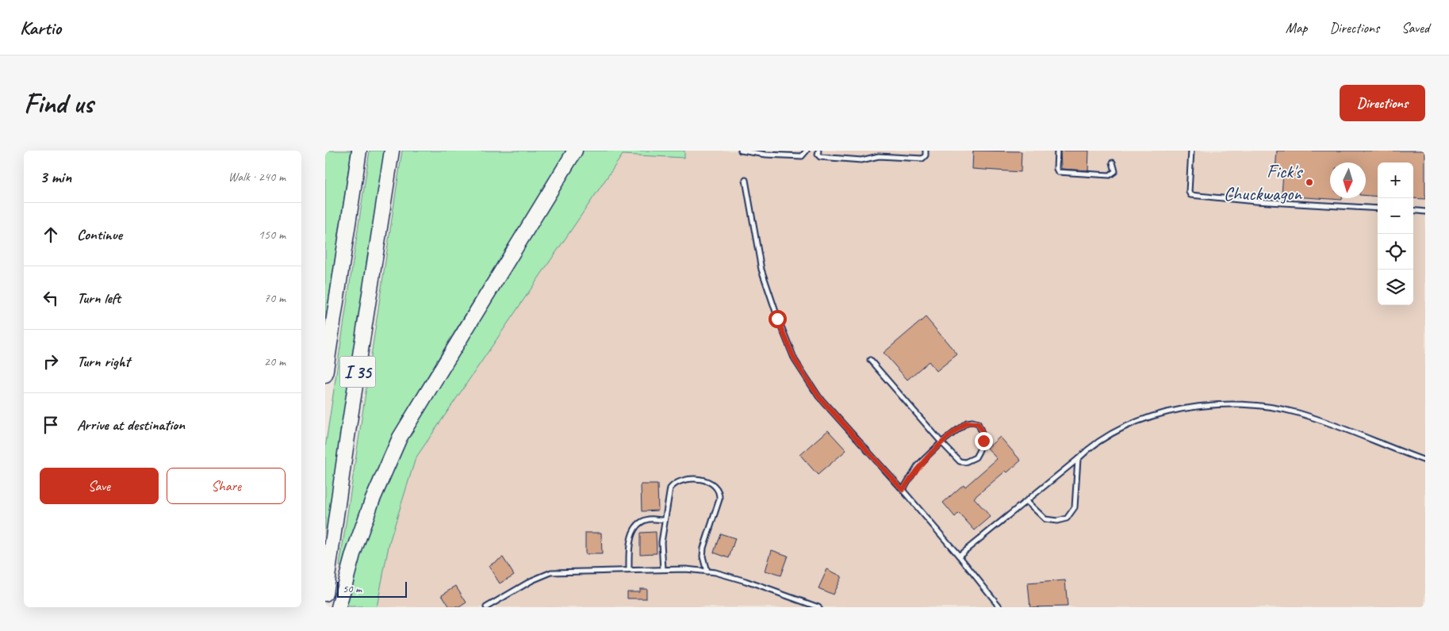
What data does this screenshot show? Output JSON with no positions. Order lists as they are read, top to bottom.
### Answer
{
  "streets": {
    "highway": ["I 35"]
  },
  "places": ["Fick's Chuckwagon"],
  "scale_bar": "50 m",
  "north": "bottom",
  "page": {
    "header": "Kartio",
    "nav": ["Map", "Directions", "Saved"],
    "buttons": [
      "Directions",
      ["Save", "Share"]
    ],
    "title": "Find us",
    "heading": ["3 min", "Walk · 240 m"],
    "map_buttons": ["+", "−"],
    "list": [
      ["Continue", "150 m"],
      ["Turn left", "70 m"],
      ["Turn right", "20 m"],
      "Arrive at destination"
    ],
    "scale": "50 m"
  }
}
